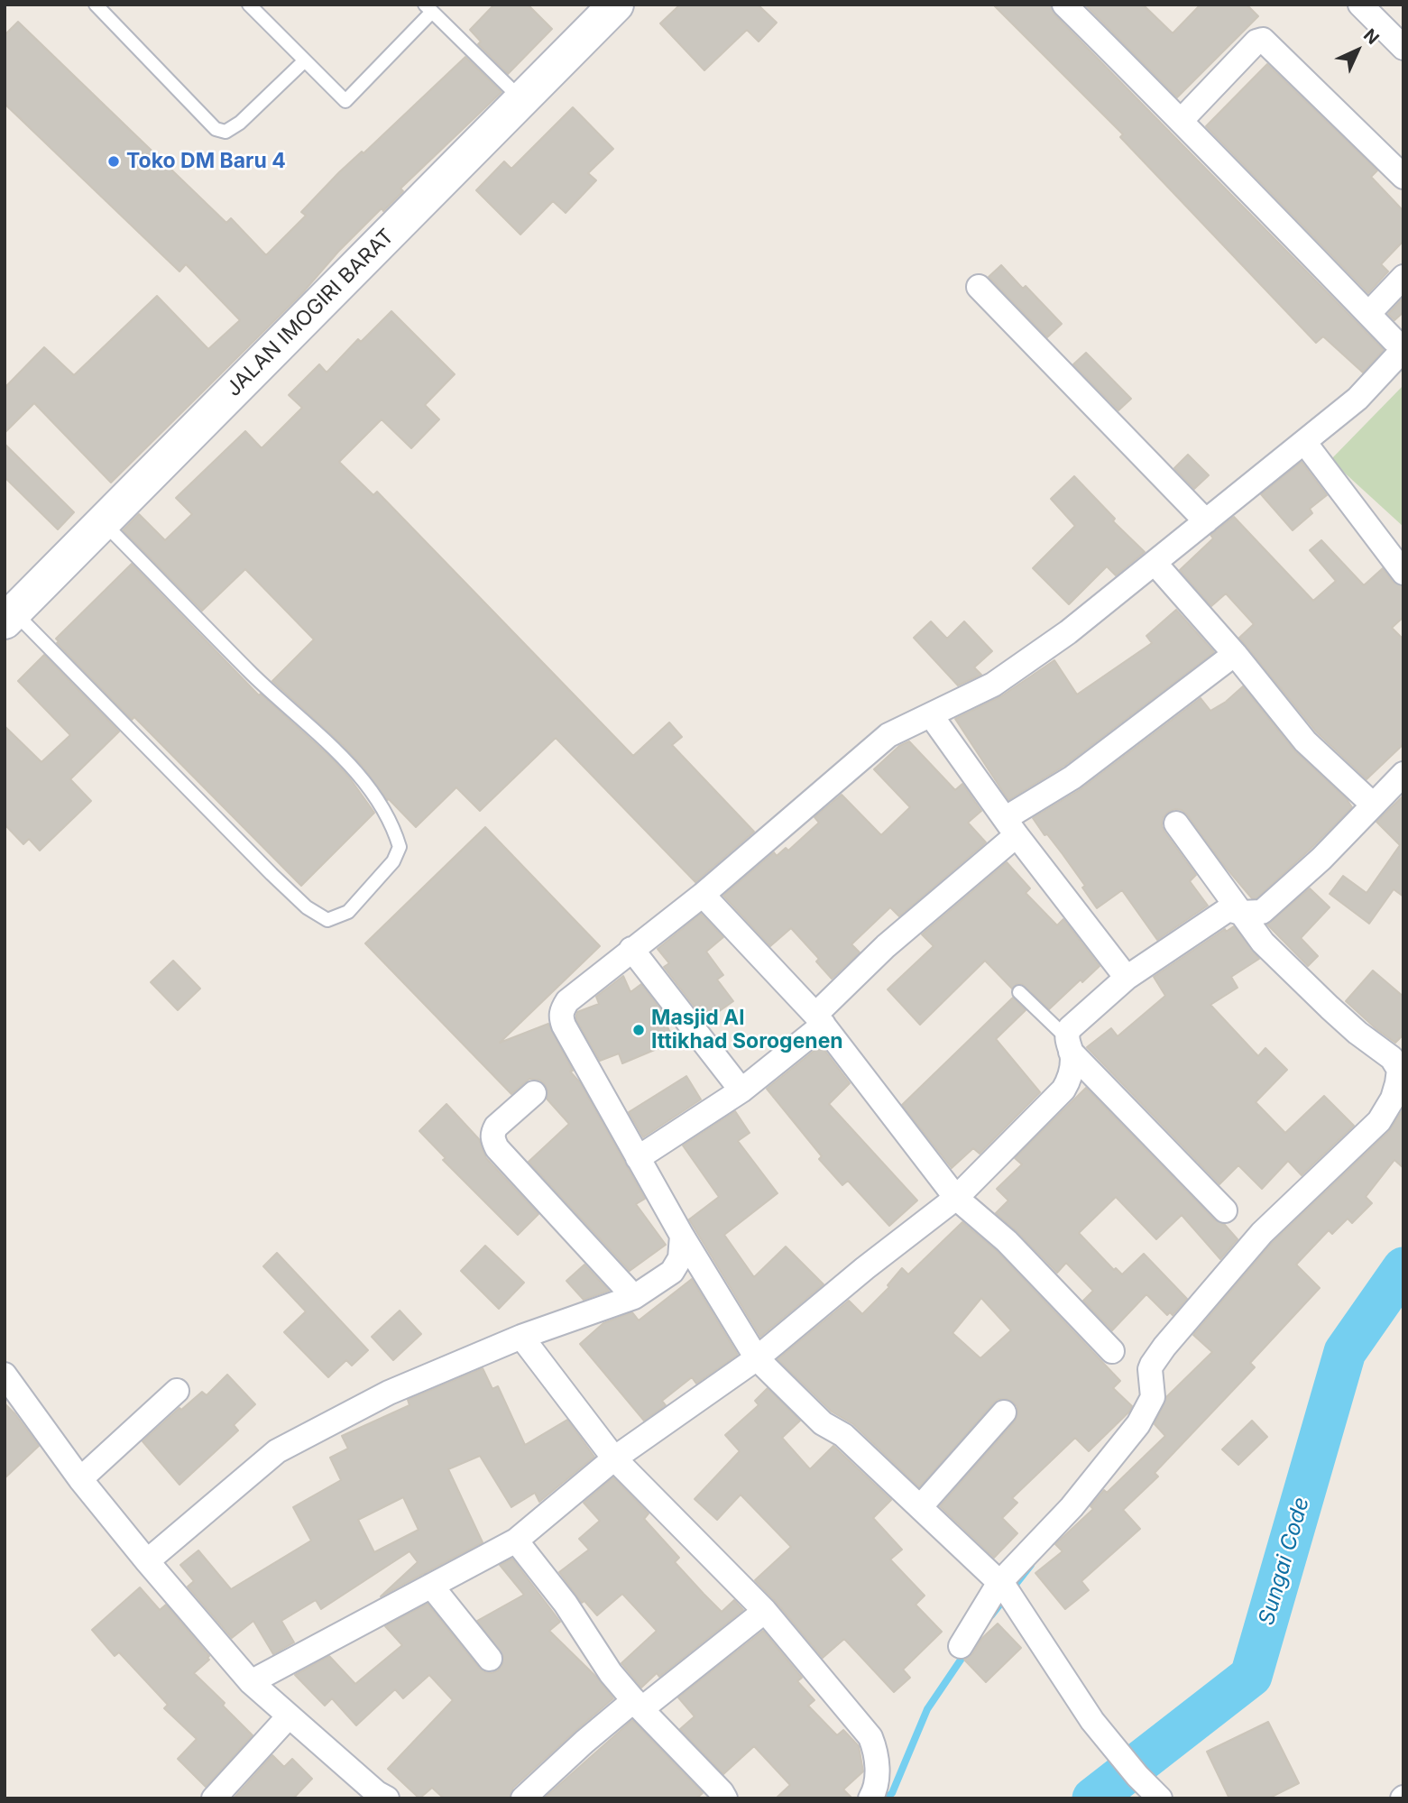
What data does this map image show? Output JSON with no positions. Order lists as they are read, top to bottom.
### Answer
{
  "streets": {
    "main road": ["JALAN IMOGIRI BARAT"]
  },
  "water": ["Sungai Code"],
  "places": ["Toko DM Baru 4", "Masjid Al Ittikhad Sorogenen"],
  "north": "top right"
}
